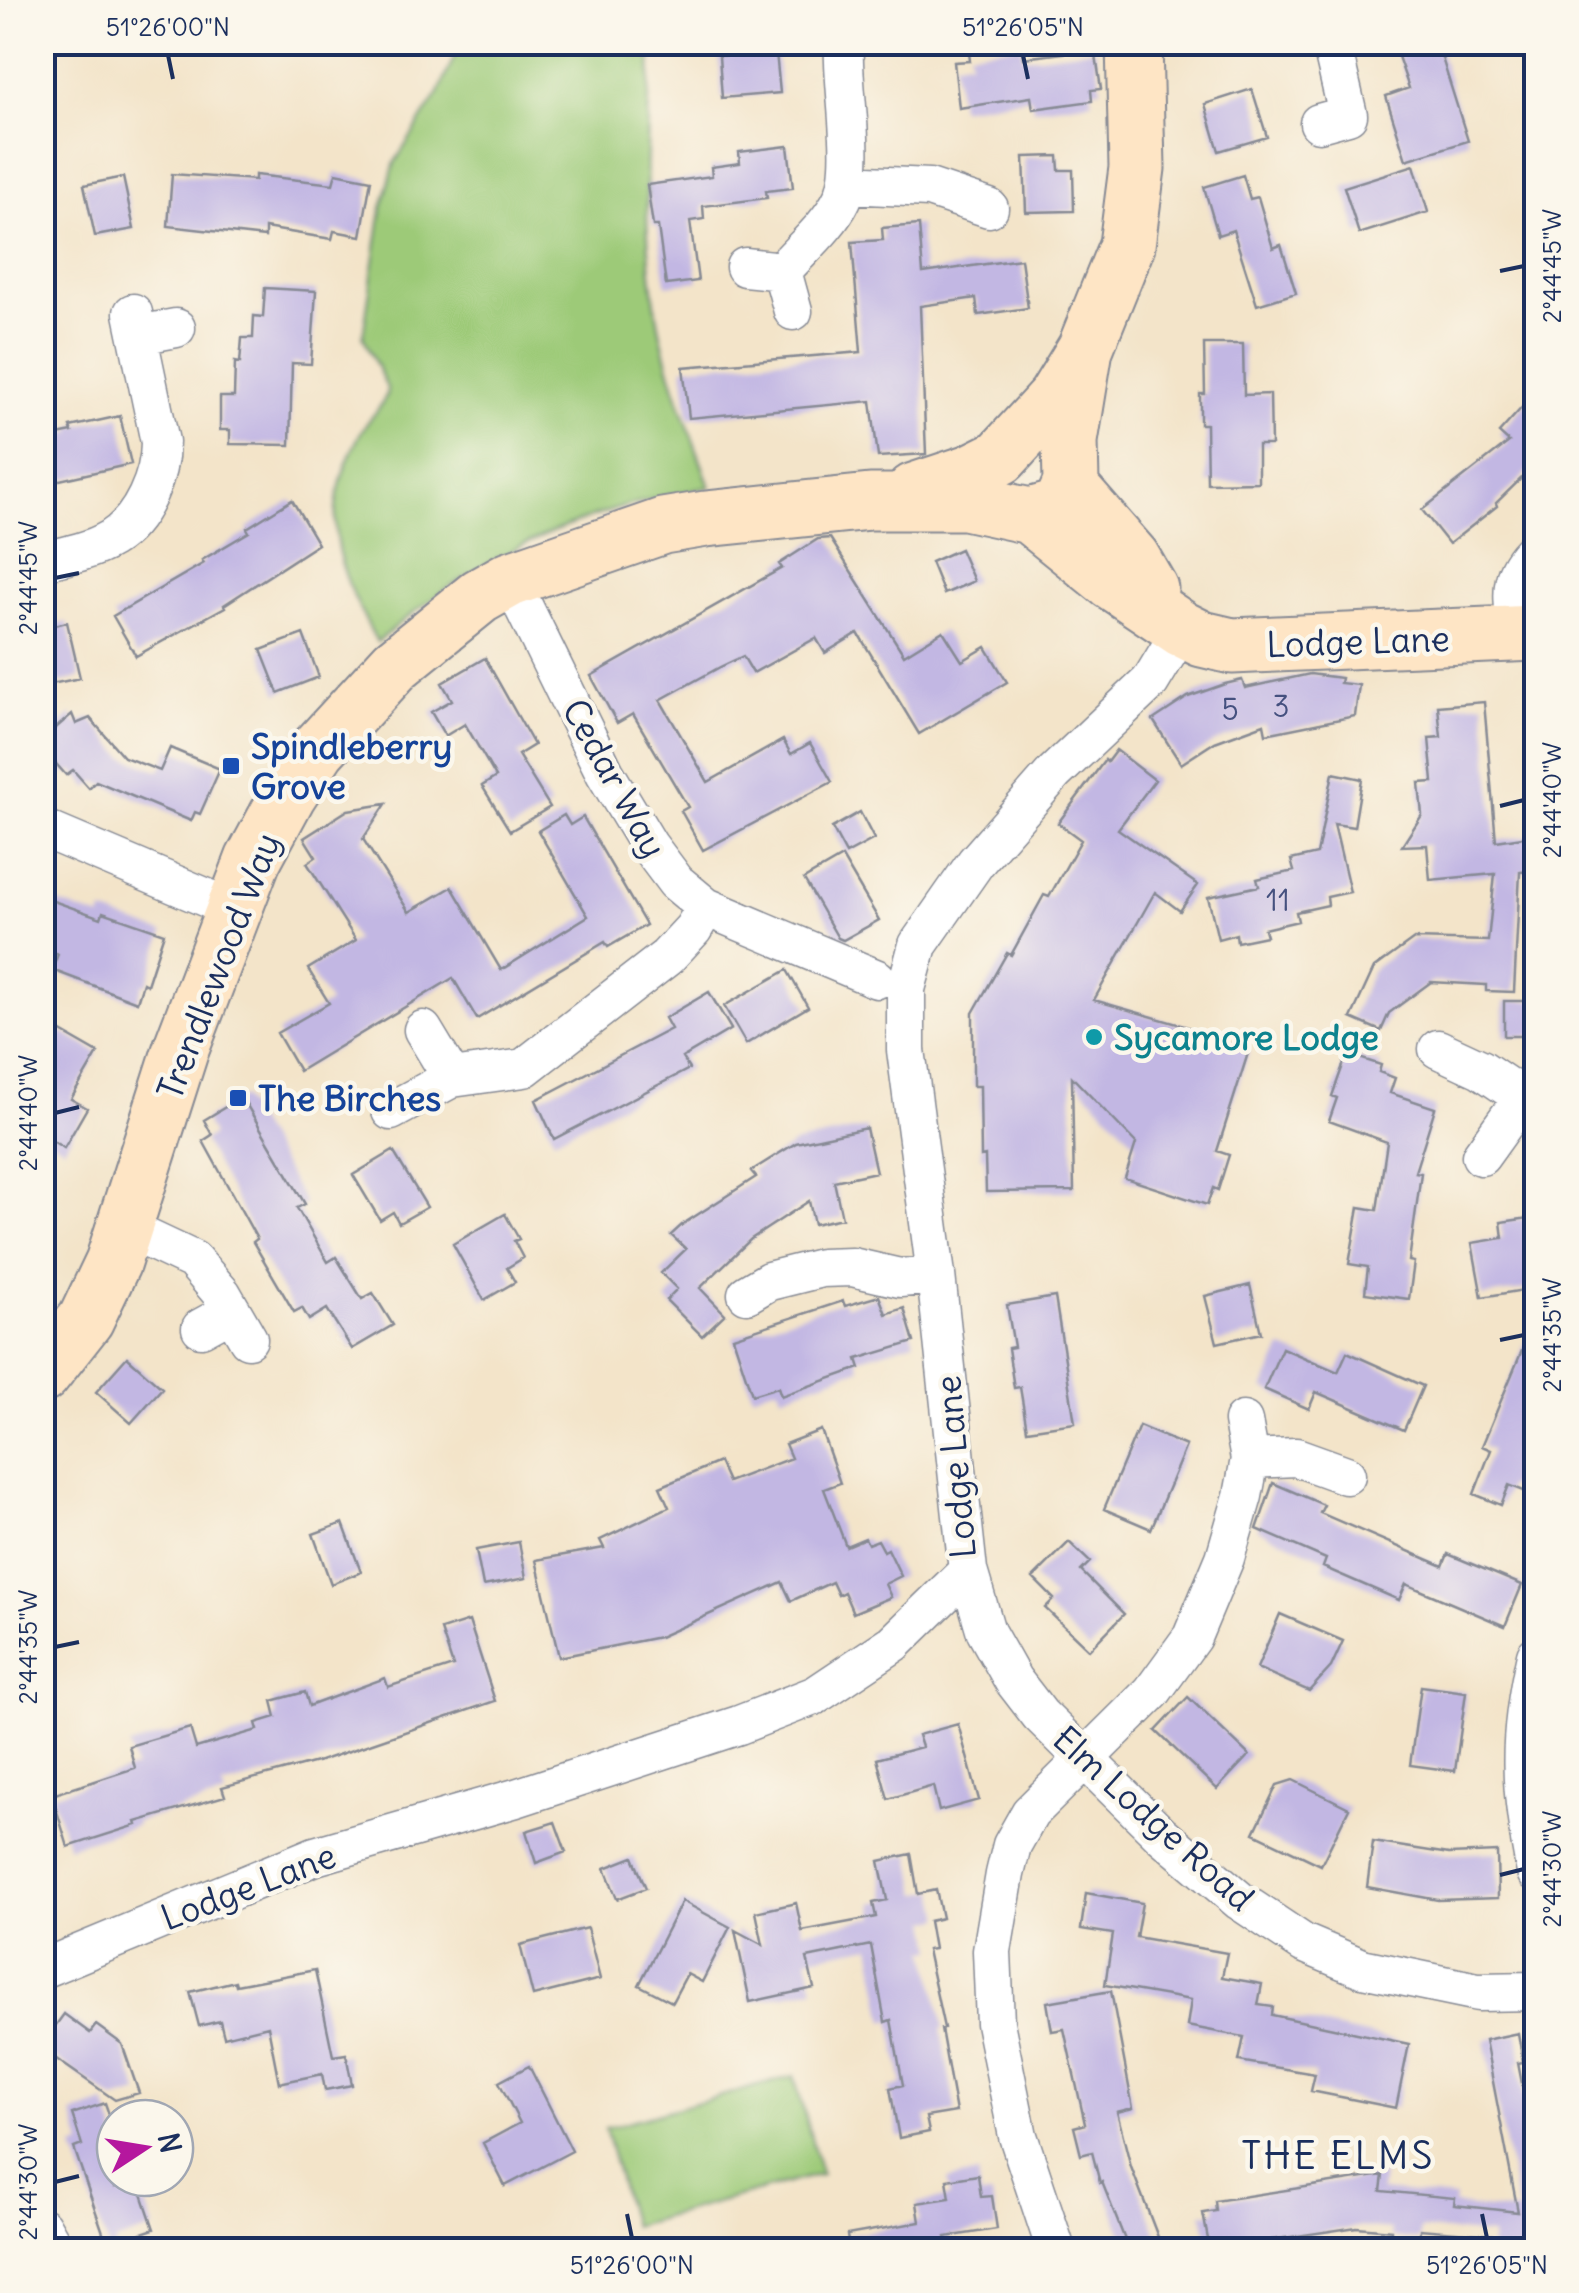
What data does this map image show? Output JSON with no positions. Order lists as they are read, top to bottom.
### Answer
{
  "streets": {
    "street": [
      "Lodge Lane",
      "Cedar Way",
      "Trendlewood Way",
      "Elm Lodge Road"
    ]
  },
  "crossings": [
    ["Lodge Lane", "Elm Lodge Road"],
    ["Cedar Way", "Trendlewood Way"]
  ],
  "districts": ["THE ELMS"],
  "places": {
    "transit": ["Spindleberry Grove", "The Birches"],
    "other": ["Sycamore Lodge"]
  },
  "house_numbers": ["3", "5", "11"],
  "north": "right",
  "coordinates": [
    "51°26'00\"N",
    "51°26'05\"N",
    "2°44'45\"W",
    "2°44'40\"W",
    "2°44'35\"W",
    "2°44'30\"W"
  ]
}
